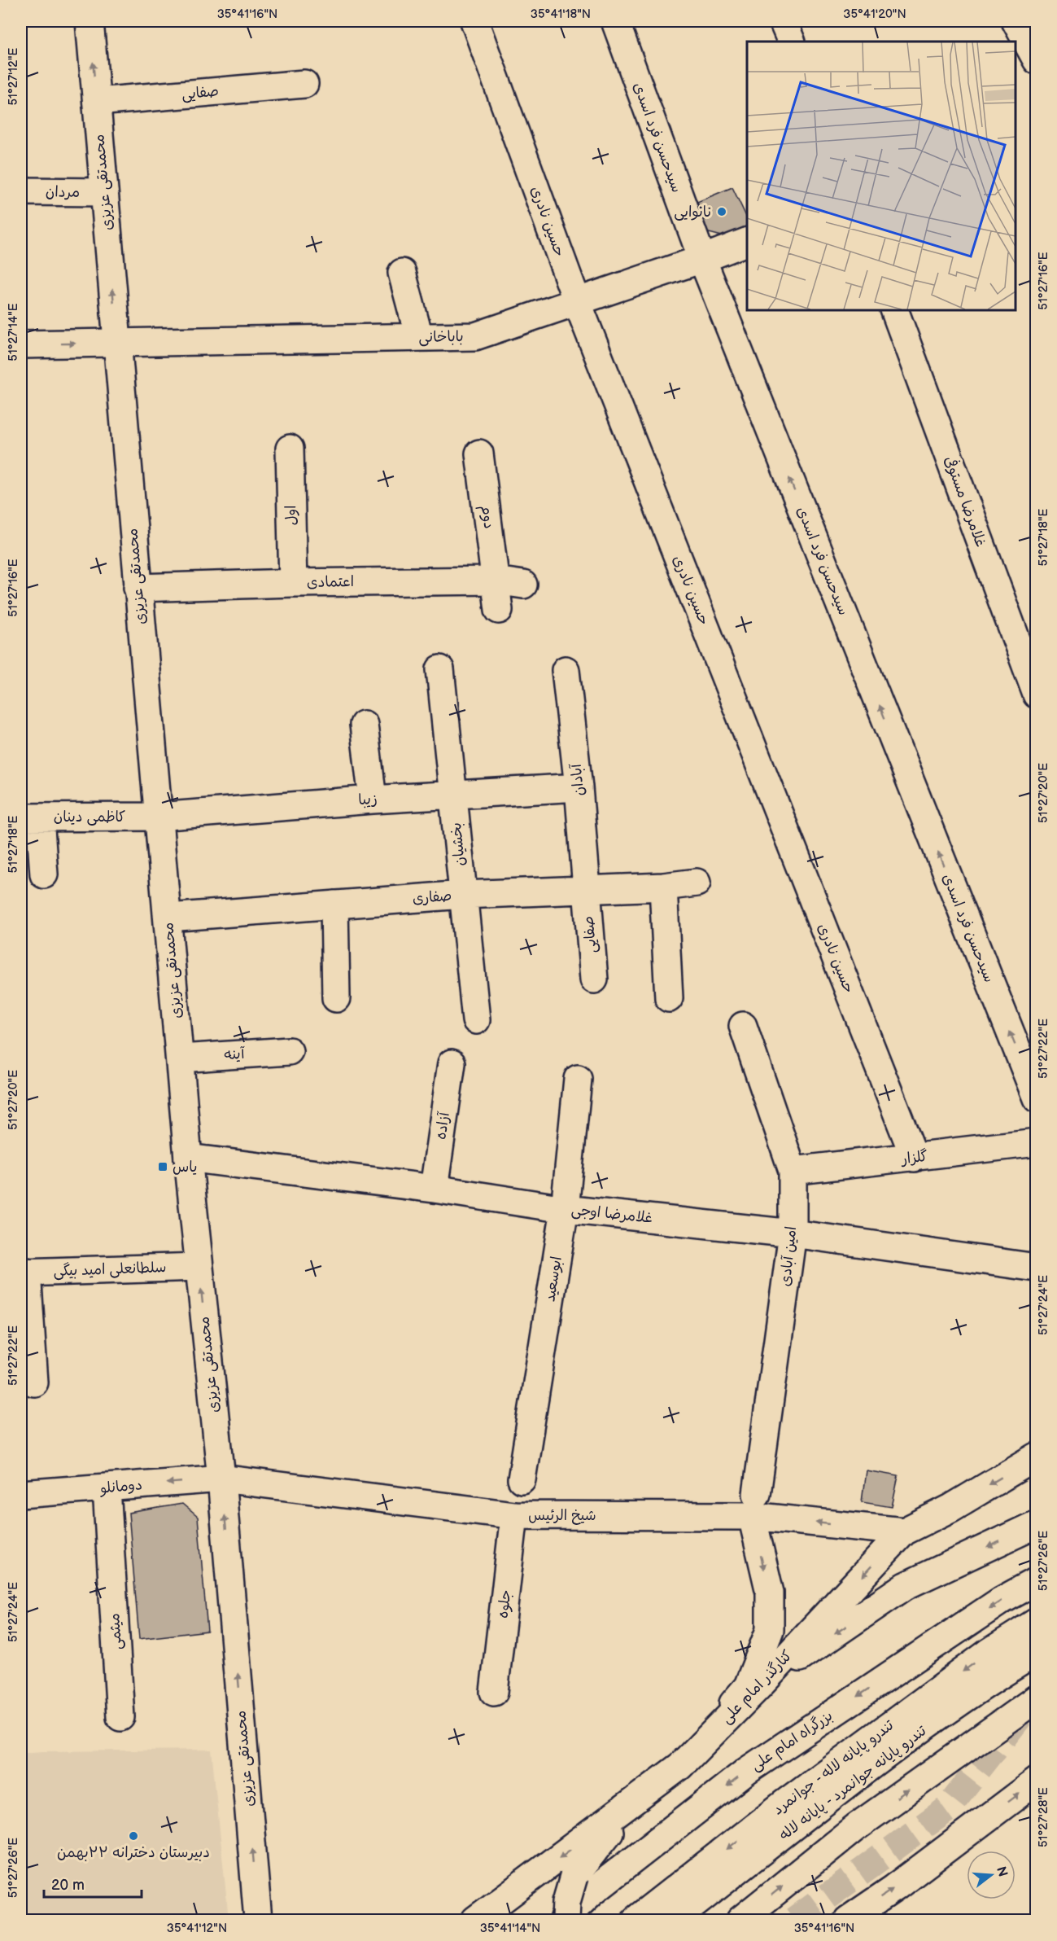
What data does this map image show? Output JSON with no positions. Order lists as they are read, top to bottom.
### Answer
{
  "streets": {
    "main road": [
      "صفایی",
      "سیدحسن فرد اسدی",
      "محمدتقی عزیزی",
      "مردان",
      "حسین نادری",
      "باباخانی",
      "غلامرضا مستوفی",
      "اول",
      "دوم",
      "اعتمادی",
      "آبادان",
      "زیبا",
      "کاظمی دینان",
      "بخشیان",
      "صفاری",
      "آینه",
      "آزاده",
      "گلزار",
      "غلامرضا اوجی",
      "امین آبادی",
      "سلطانعلی امید بیگی",
      "ابوسعید",
      "دومانلو",
      "شیخ الرئیس",
      "جلوه",
      "میثمی",
      "کنارگذر امام علی",
      "بزرگراه امام علی",
      "تندرو پایانه لاله - جوانمرد",
      "تندرو پایانه جوانمرد - پایانه لاله"
    ]
  },
  "crossings": [
    ["صفایی", "محمدتقی عزیزی"],
    ["صفایی", "آبادان"],
    ["صفایی", "صفاری"],
    ["سیدحسن فرد اسدی", "باباخانی"],
    ["محمدتقی عزیزی", "مردان"],
    ["محمدتقی عزیزی", "باباخانی"],
    ["محمدتقی عزیزی", "اعتمادی"],
    ["محمدتقی عزیزی", "زیبا"],
    ["محمدتقی عزیزی", "کاظمی دینان"],
    ["محمدتقی عزیزی", "صفاری"],
    ["محمدتقی عزیزی", "آینه"],
    ["محمدتقی عزیزی", "غلامرضا اوجی"],
    ["محمدتقی عزیزی", "سلطانعلی امید بیگی"],
    ["محمدتقی عزیزی", "دومانلو"],
    ["محمدتقی عزیزی", "شیخ الرئیس"],
    ["حسین نادری", "باباخانی"],
    ["حسین نادری", "گلزار"],
    ["اول", "اعتمادی"],
    ["دوم", "اعتمادی"],
    ["آبادان", "زیبا"],
    ["آبادان", "صفاری"],
    ["زیبا", "کاظمی دینان"],
    ["زیبا", "بخشیان"],
    ["بخشیان", "صفاری"],
    ["آزاده", "غلامرضا اوجی"],
    ["گلزار", "امین آبادی"],
    ["غلامرضا اوجی", "امین آبادی"],
    ["غلامرضا اوجی", "ابوسعید"],
    ["امین آبادی", "شیخ الرئیس"],
    ["دومانلو", "شیخ الرئیس"],
    ["دومانلو", "میثمی"],
    ["شیخ الرئیس", "جلوه"],
    ["شیخ الرئیس", "کنارگذر امام علی"]
  ],
  "one_way": ["سیدحسن فرد اسدی", "محمدتقی عزیزی", "دومانلو"],
  "places": {
    "other": ["نانوایی", "دبیرستان دخترانه ۲۲بهمن"],
    "transit": ["یاس"]
  },
  "scale_bar": "20 m",
  "north": "right",
  "coordinates": [
    "35°41'16\"N",
    "35°41'18\"N",
    "35°41'20\"N",
    "51°27'12\"E",
    "51°27'16\"E",
    "51°27'14\"E",
    "51°27'18\"E",
    "51°27'20\"E",
    "51°27'22\"E",
    "51°27'24\"E",
    "51°27'26\"E",
    "51°27'28\"E",
    "35°41'12\"N",
    "35°41'14\"N"
  ]
}
